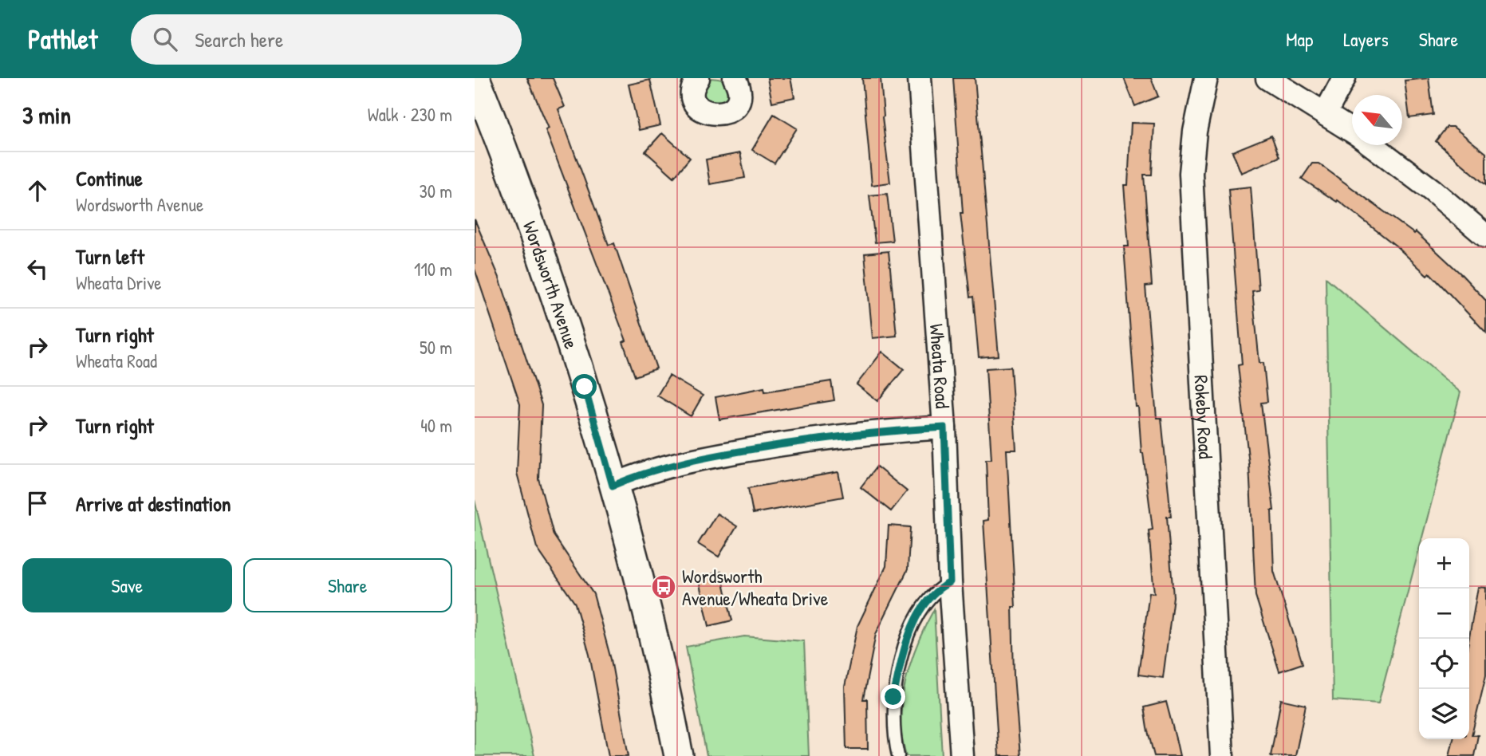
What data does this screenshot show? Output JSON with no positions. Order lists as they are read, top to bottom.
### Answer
{
  "streets": {
    "street": ["Wordsworth Avenue", "Wheata Road", "Rokeby Road"]
  },
  "places": {
    "bus stop": ["Wordsworth Avenue/Wheata Drive"]
  },
  "north": "top left",
  "page": {
    "header": "Pathlet",
    "search": "Search here",
    "nav": ["Map", "Layers", "Share"],
    "heading": ["3 min", "Walk · 230 m"],
    "list": [
      ["Continue", "Wordsworth Avenue", "30 m"],
      ["Turn left", "Wheata Drive", "110 m"],
      ["Turn right", "Wheata Road", "50 m"],
      ["Turn right", "40 m"],
      "Arrive at destination"
    ],
    "map_buttons": ["+", "−"],
    "buttons": ["Save", "Share"]
  }
}
